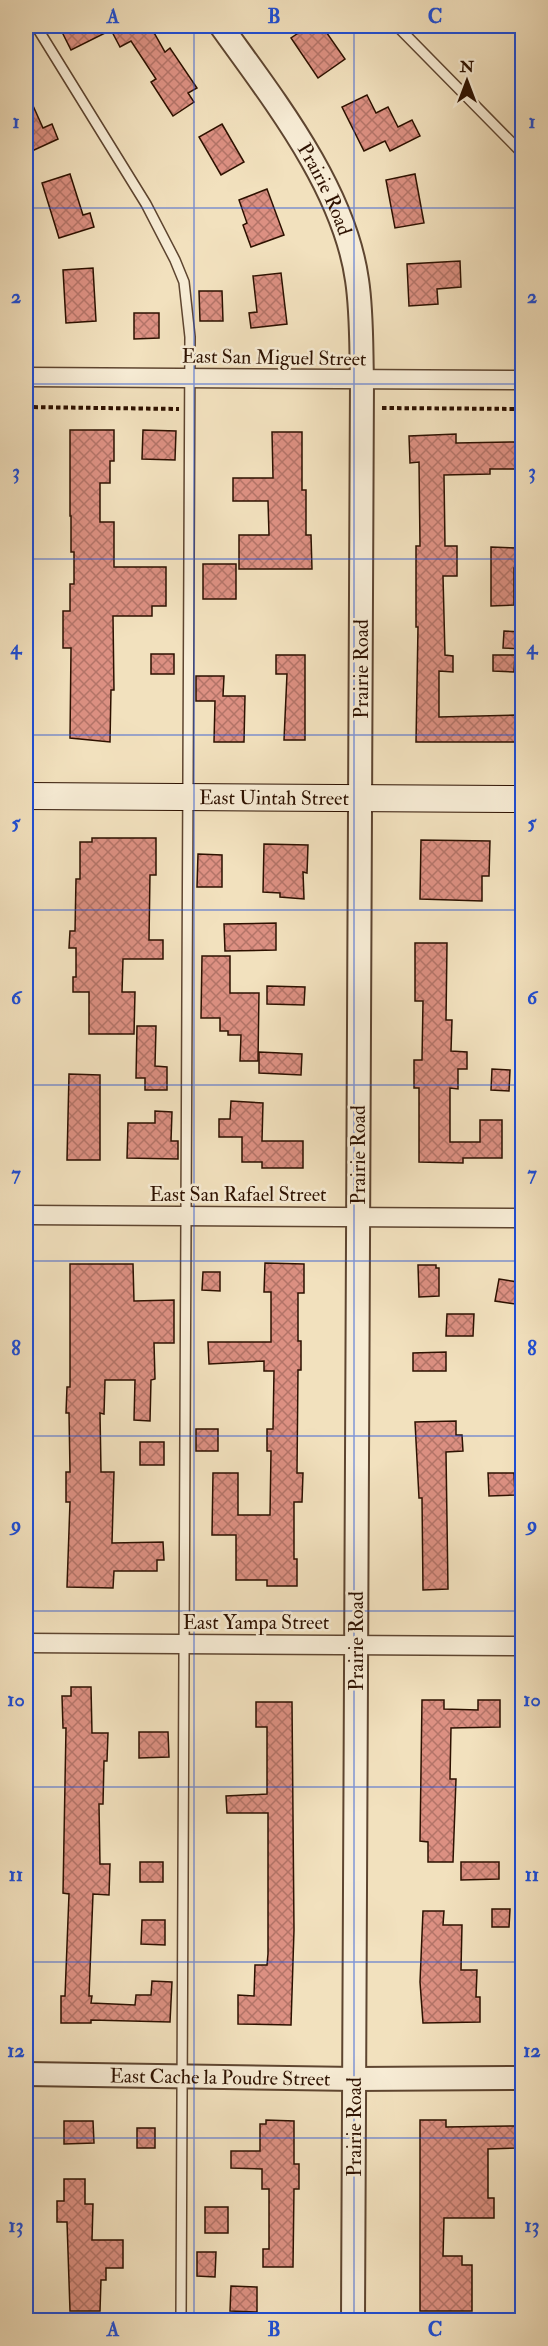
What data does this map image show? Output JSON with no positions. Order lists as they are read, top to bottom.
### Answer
{
  "streets": {
    "main road": ["East Uintah Street"],
    "street": [
      "Prairie Road",
      "East San Miguel Street",
      "East San Rafael Street",
      "East Yampa Street",
      "East Cache la Poudre Street"
    ]
  },
  "crossings": [
    ["Prairie Road", "East San Miguel Street"],
    ["Prairie Road", "East Uintah Street"],
    ["Prairie Road", "East San Rafael Street"],
    ["Prairie Road", "East Yampa Street"],
    ["Prairie Road", "East Cache la Poudre Street"]
  ],
  "north": "top",
  "grid": {
    "columns": ["A", "B", "C"],
    "rows": [
      "1",
      "2",
      "3",
      "4",
      "5",
      "6",
      "7",
      "8",
      "9",
      "10",
      "11",
      "12",
      "13"
    ]
  }
}
